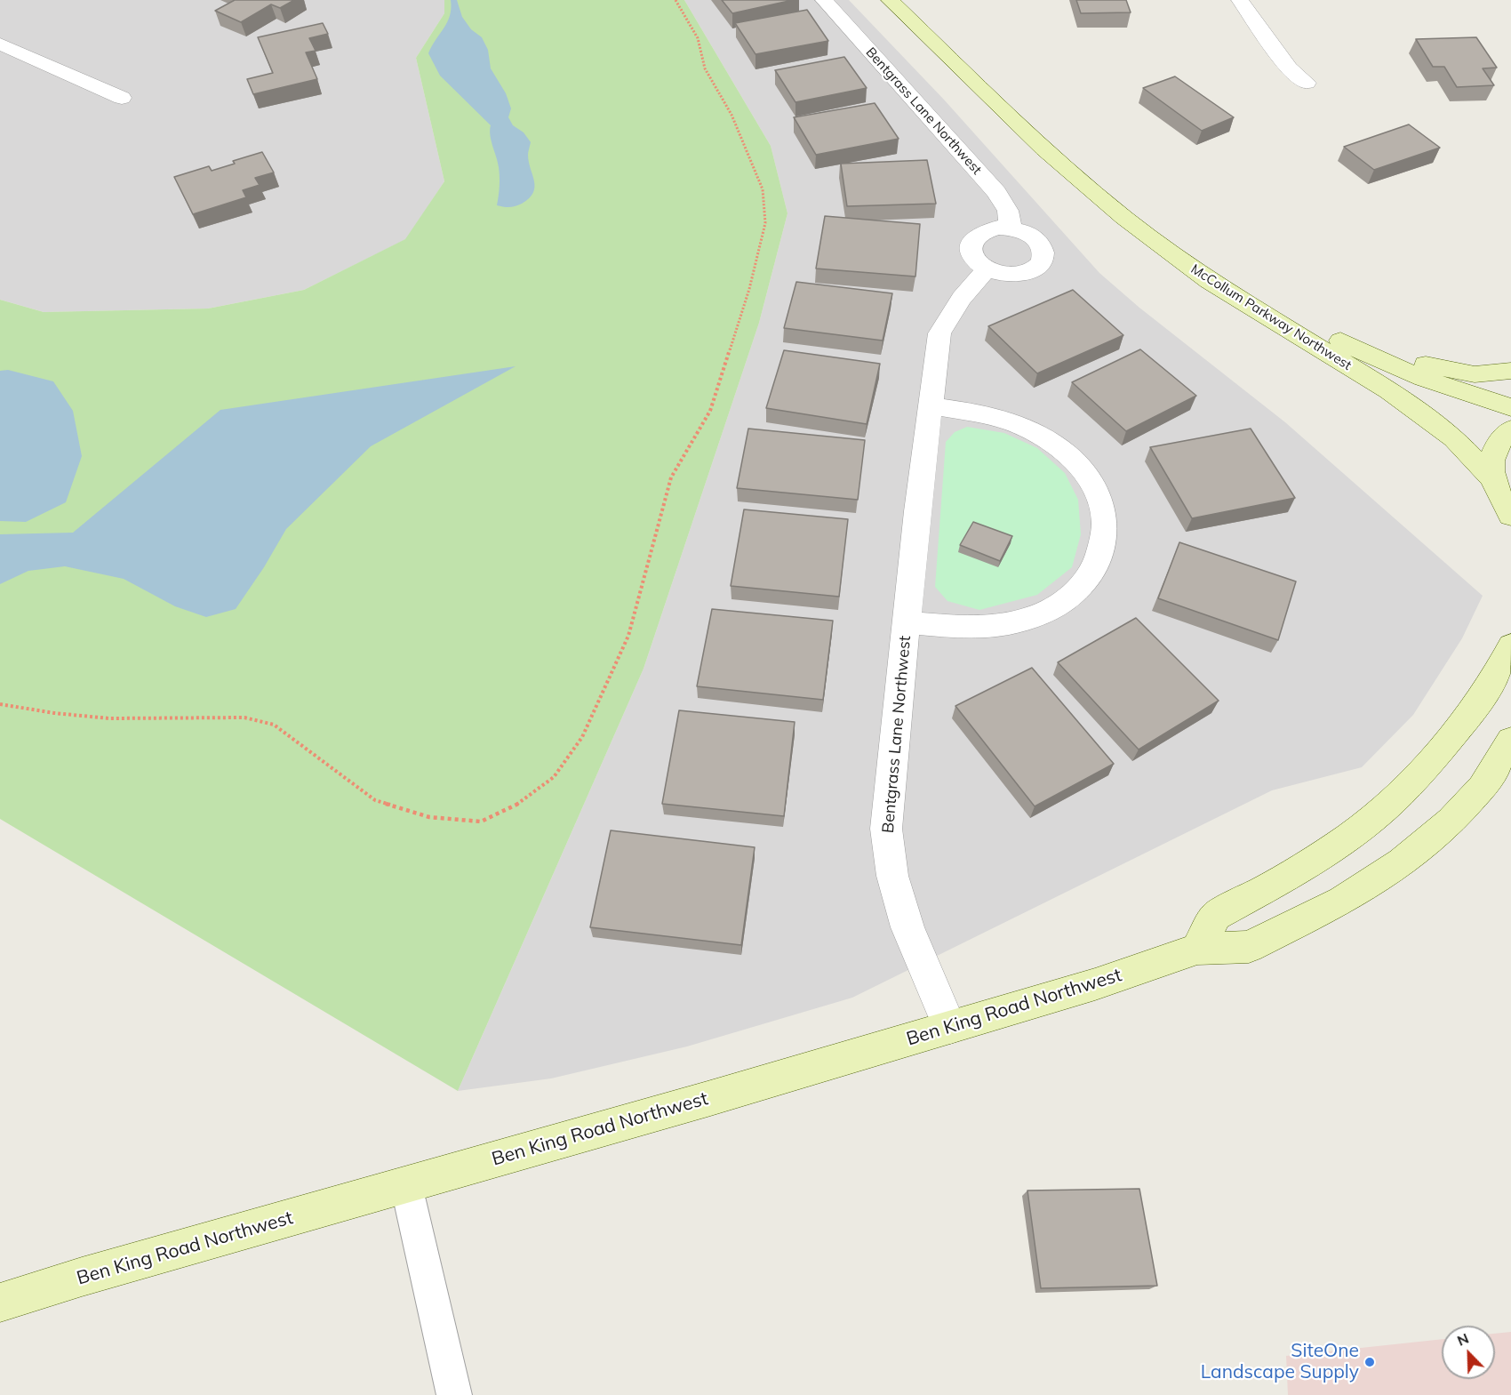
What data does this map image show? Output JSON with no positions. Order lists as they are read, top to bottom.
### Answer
{
  "streets": {
    "street": ["Bentgrass Lane Northwest", "McCollum Parkway Northwest", "Ben King Road Northwest"]
  },
  "crossings": [
    ["Bentgrass Lane Northwest", "Ben King Road Northwest"]
  ],
  "places": ["SiteOne Landscape Supply"],
  "north": "top left"
}
